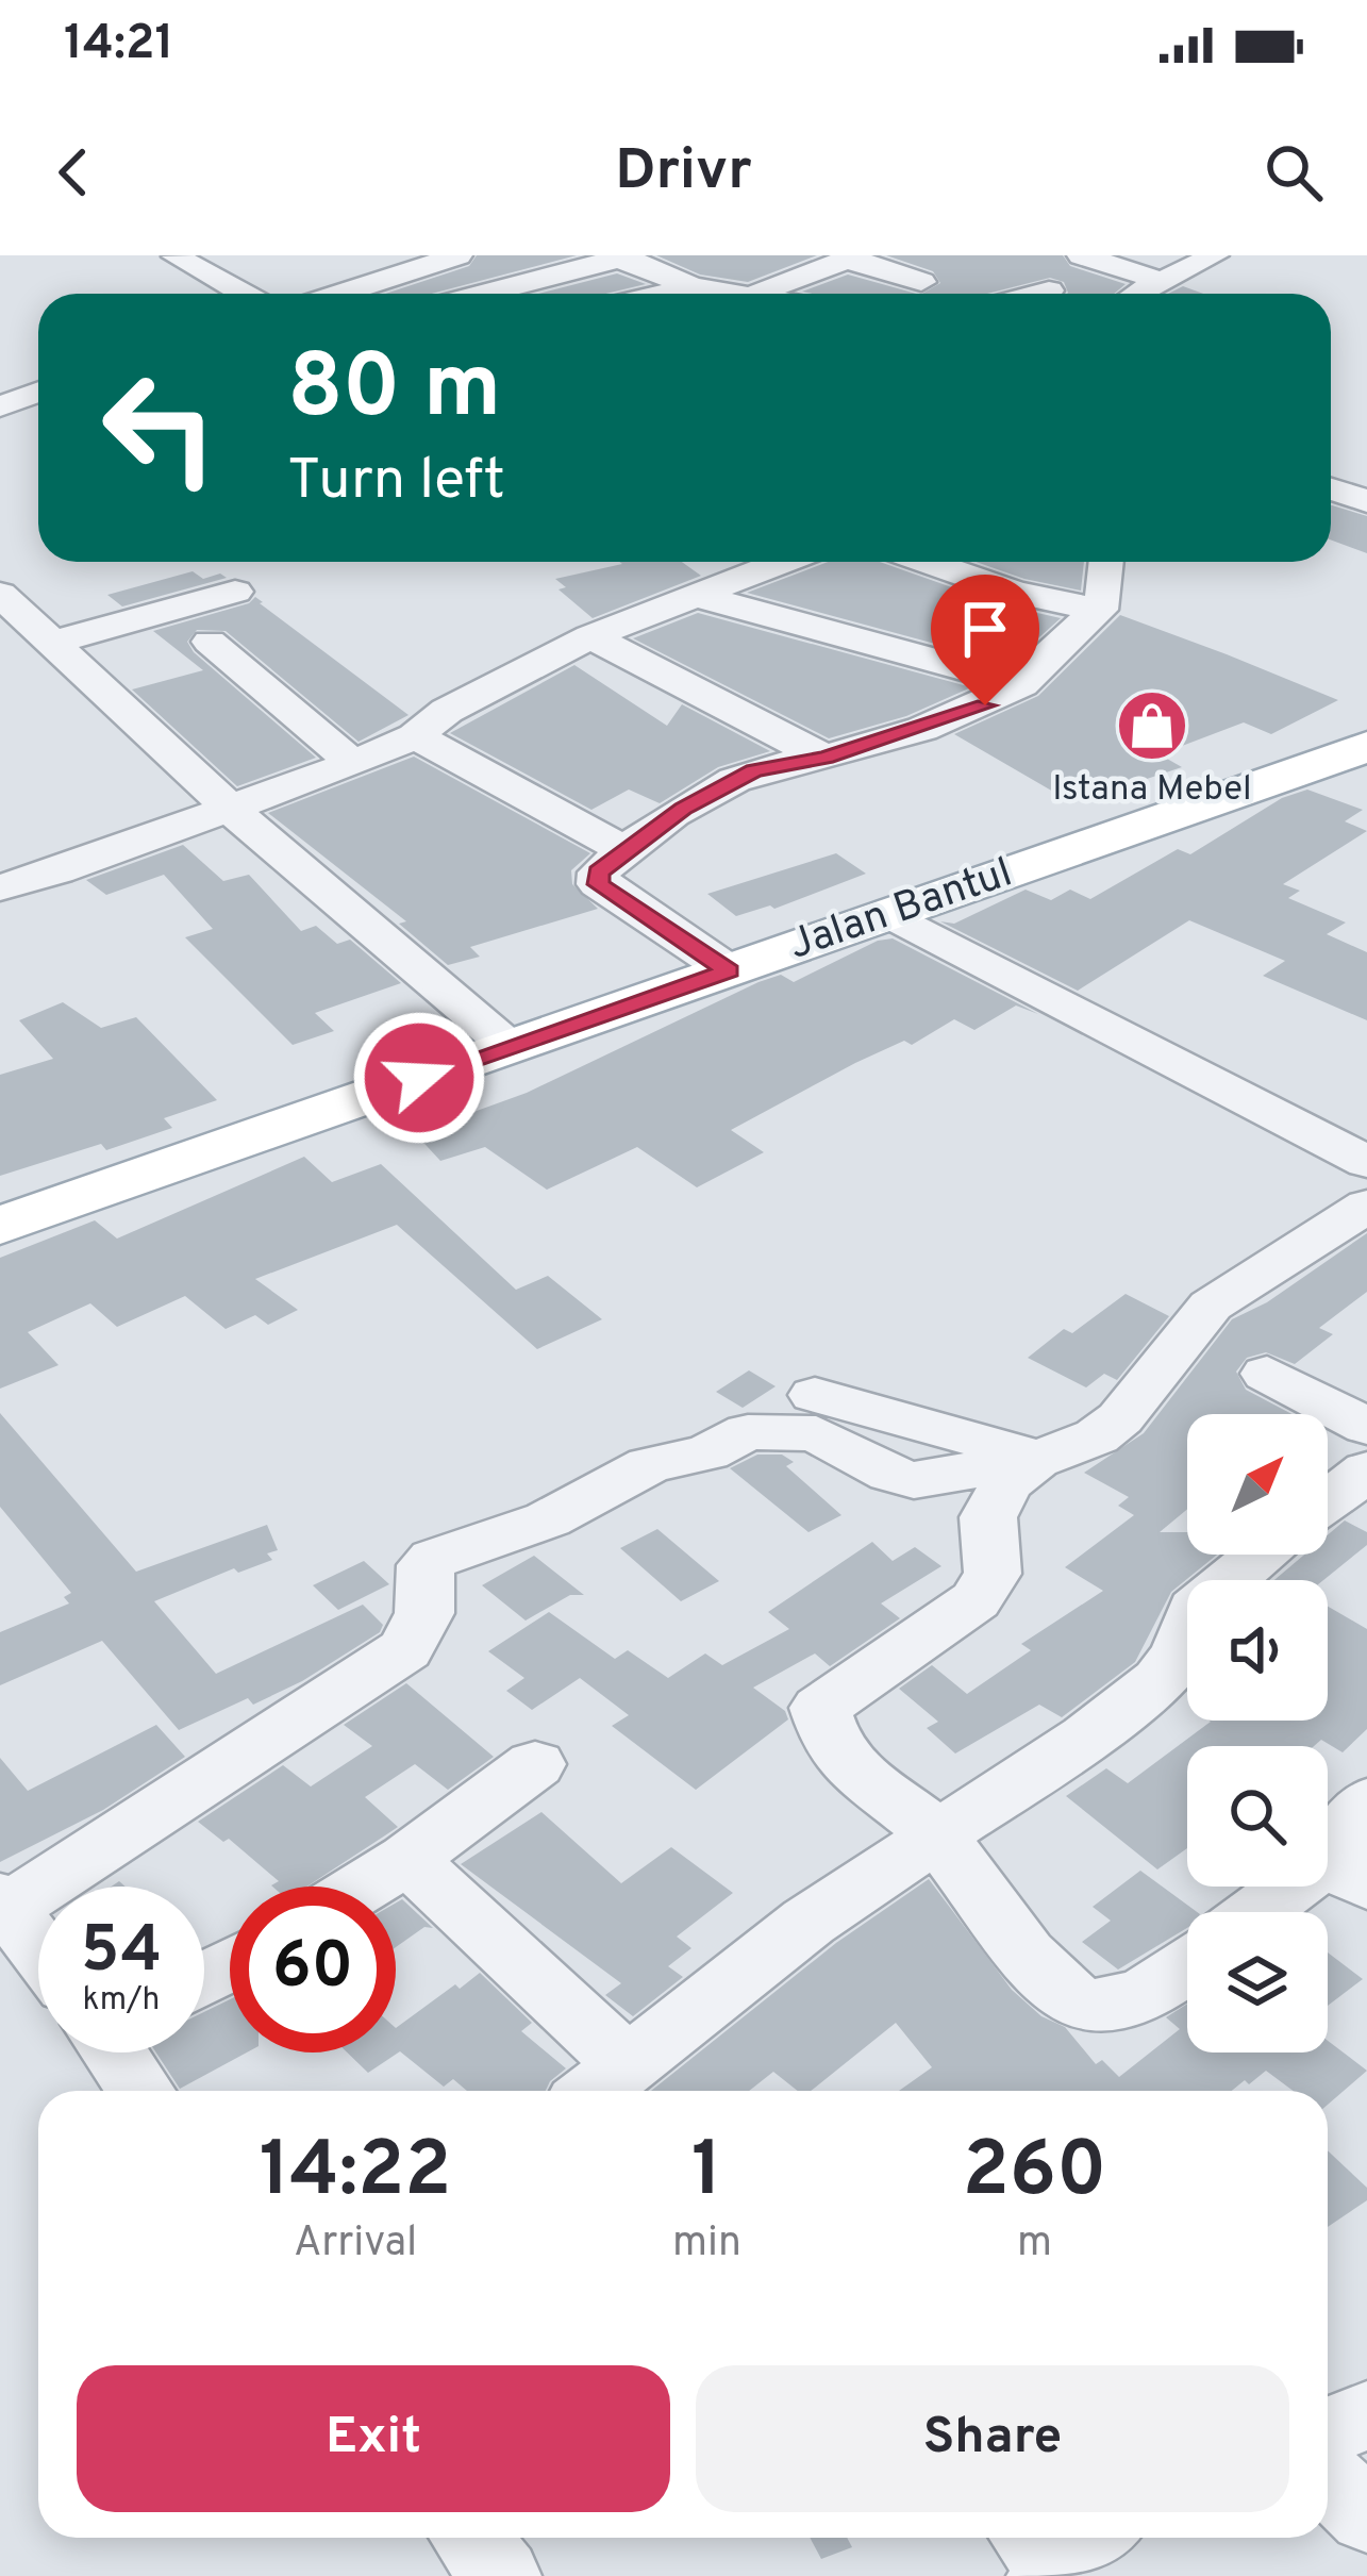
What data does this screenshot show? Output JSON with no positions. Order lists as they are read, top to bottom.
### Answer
{
  "streets": {
    "main road": ["Jalan Bantul"]
  },
  "places": {
    "shop": ["Istana Mebel"]
  },
  "north": "top right",
  "page": {
    "status": "14:21",
    "header": "Drivr",
    "turn": ["80 m", "Turn left"],
    "speed": "54 km/h",
    "limit": "60",
    "eta": [
      "14:22",
      "Arrival",
      "1",
      "min",
      "260",
      "m"
    ],
    "buttons": ["Exit", "Share"]
  }
}
